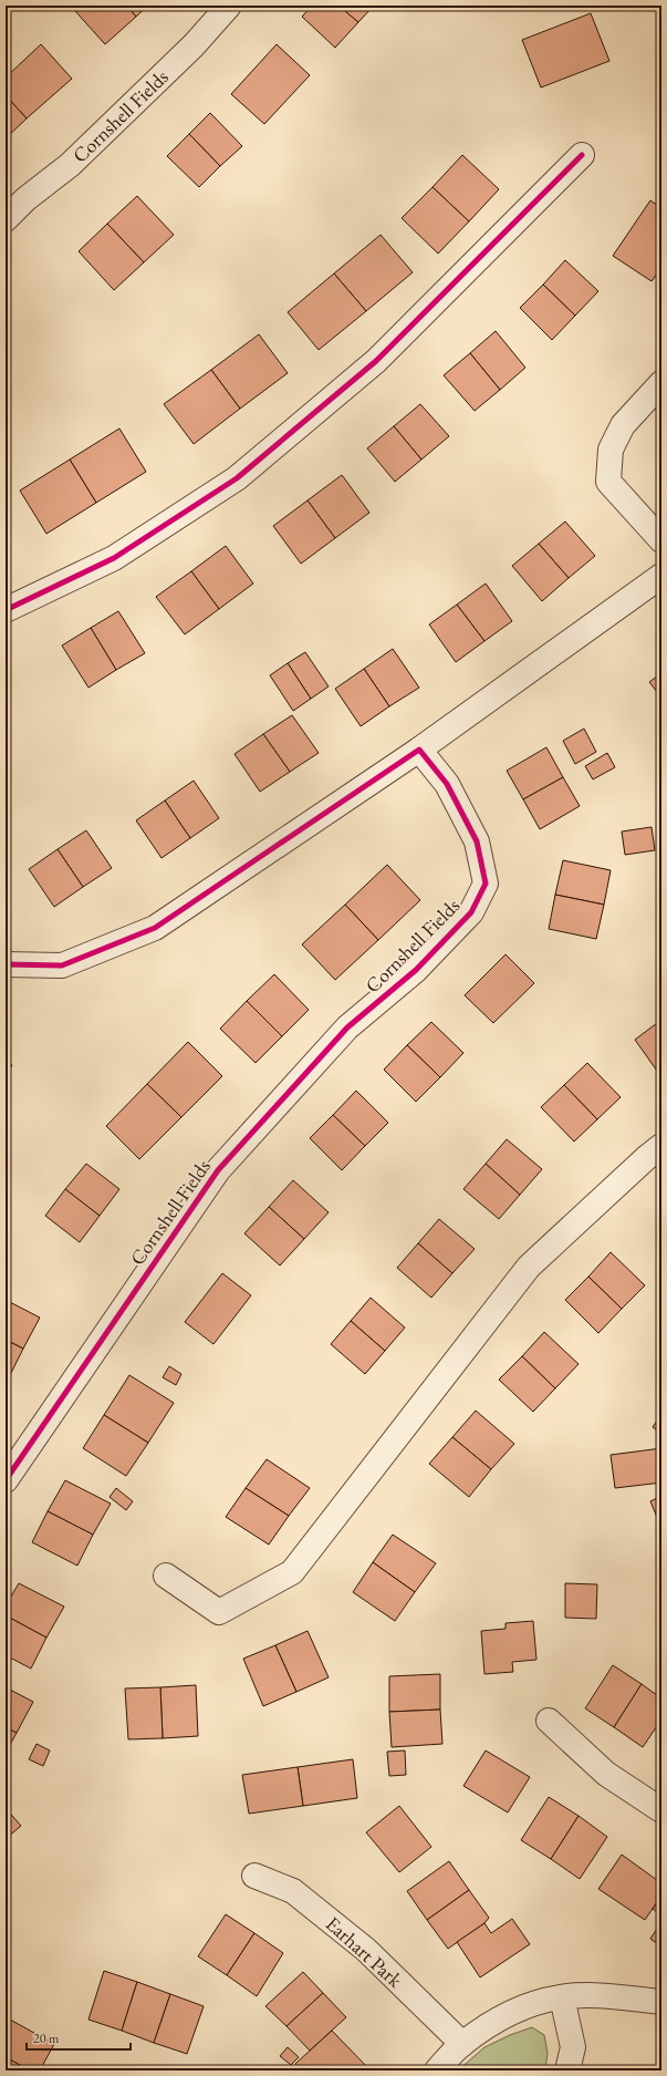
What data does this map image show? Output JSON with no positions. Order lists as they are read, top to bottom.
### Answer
{
  "streets": {
    "street": ["Cornshell Fields", "Earhart Park"]
  },
  "scale_bar": "20 m"
}
